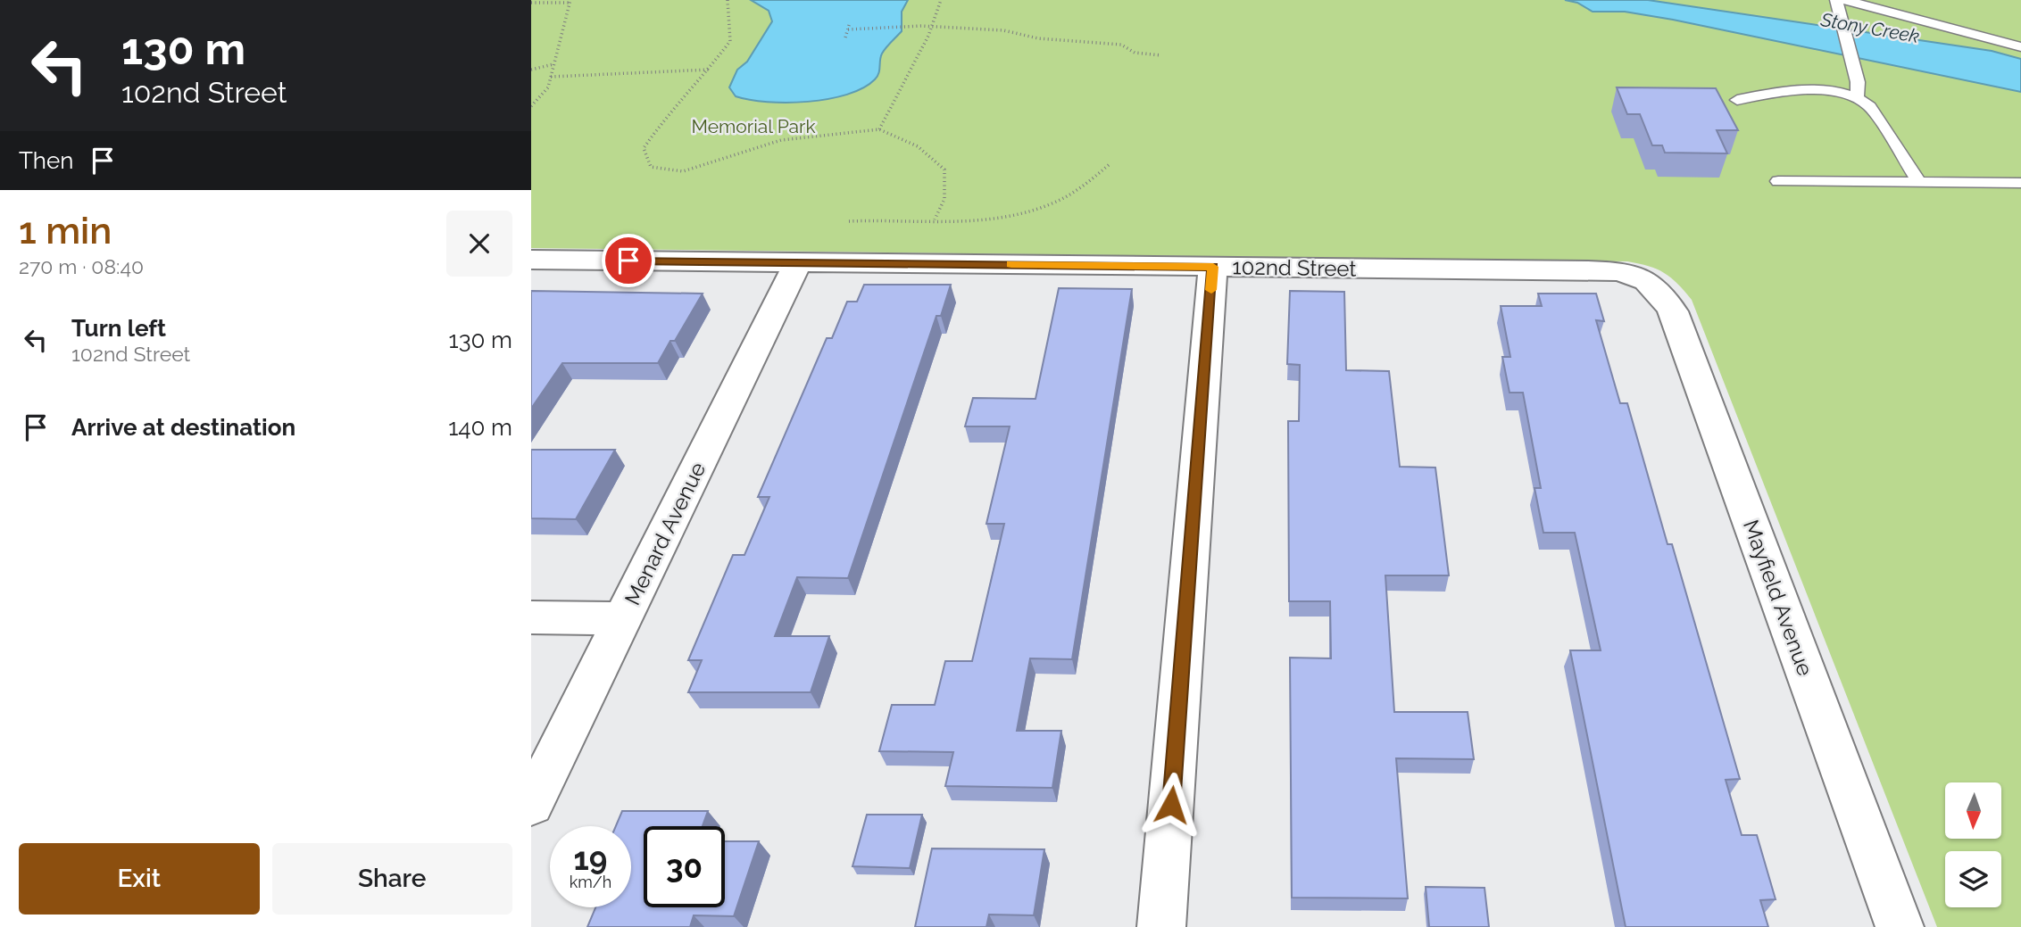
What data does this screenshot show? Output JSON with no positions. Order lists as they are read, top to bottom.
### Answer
{
  "streets": {
    "street": ["102nd Street", "Menard Avenue", "Mayfield Avenue"]
  },
  "crossings": [
    ["102nd Street", "Menard Avenue"],
    ["102nd Street", "Mayfield Avenue"]
  ],
  "water": ["Stony Creek"],
  "parks": ["Memorial Park"],
  "north": "bottom",
  "page": {
    "turn": ["130 m", "102nd Street"],
    "then": "Then",
    "heading": ["1 min", "270 m · 08:40"],
    "list": [
      {
        "name": "Turn left",
        "note": "102nd Street",
        "value": "130 m"
      },
      {
        "name": "Arrive at destination",
        "value": "140 m"
      }
    ],
    "speed": "19 km/h",
    "limit": "30",
    "buttons": ["Exit", "Share"]
  }
}
